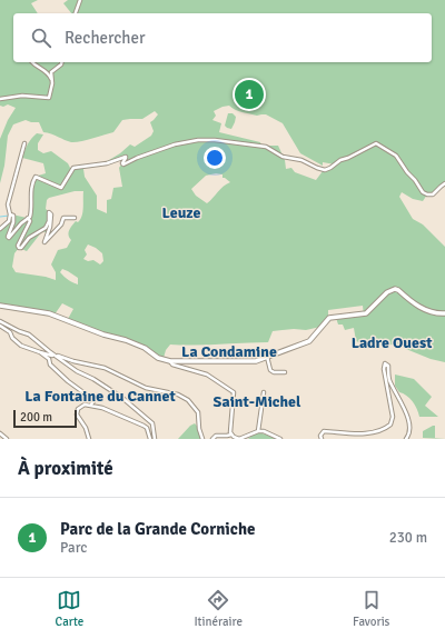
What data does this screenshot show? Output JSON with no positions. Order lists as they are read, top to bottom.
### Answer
{
  "districts": [
    "Leuze",
    "Ladre Ouest",
    "La Condamine",
    "La Fontaine du Cannet",
    "Saint-Michel"
  ],
  "scale_bar": "200 m",
  "page": {
    "search": "Rechercher",
    "pins": "1",
    "scale": "200 m",
    "heading": "À proximité",
    "list": [
      {
        "mark": "1",
        "name": "Parc de la Grande Corniche",
        "note": "Parc",
        "value": "230 m"
      }
    ],
    "nav": ["Carte", "Itinéraire", "Favoris"]
  }
}
